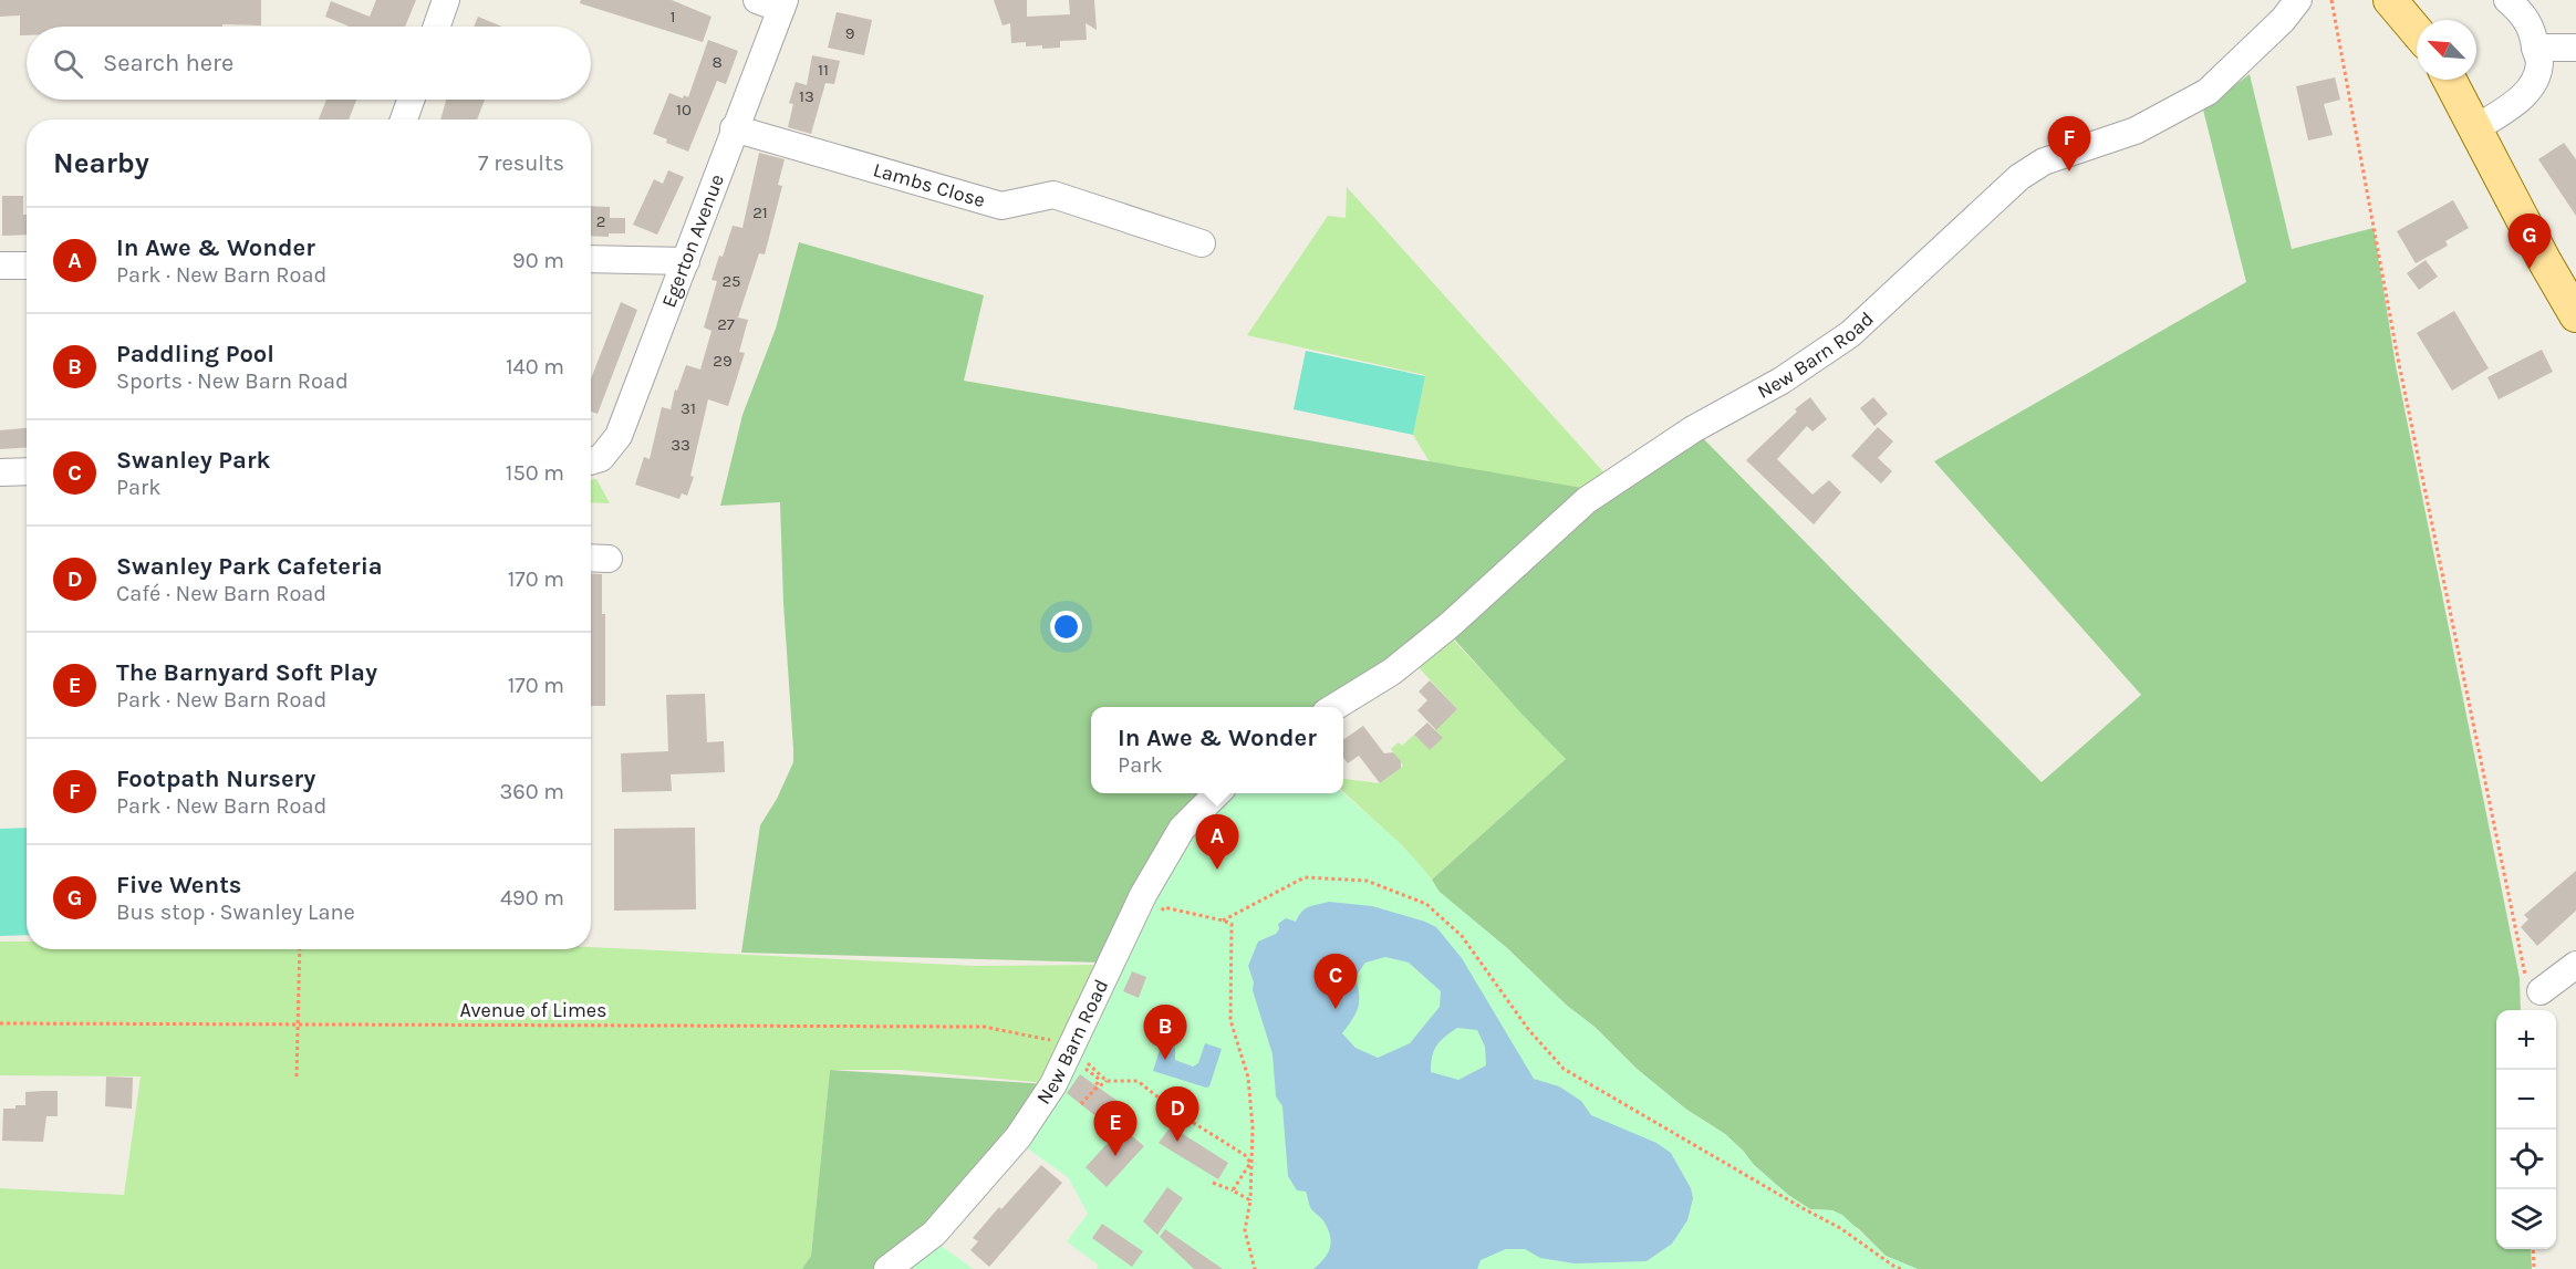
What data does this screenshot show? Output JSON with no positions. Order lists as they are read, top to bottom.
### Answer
{
  "streets": {
    "street": ["Lambs Close", "Egerton Avenue", "New Barn Road"],
    "path": ["Avenue of Limes"]
  },
  "crossings": [
    ["Lambs Close", "Egerton Avenue"]
  ],
  "house_numbers": [
    "1",
    "9",
    "8",
    "11",
    "13",
    "10",
    "21",
    "2",
    "25",
    "27",
    "29",
    "31",
    "33"
  ],
  "north": "top left",
  "page": {
    "search": "Search here",
    "pins": [
      "F",
      "G",
      "A",
      "C",
      "B",
      "D",
      "E"
    ],
    "heading": ["Nearby", "7 results"],
    "list": [
      {
        "mark": "A",
        "name": "In Awe & Wonder",
        "note": "Park · New Barn Road",
        "value": "90 m"
      },
      {
        "mark": "B",
        "name": "Paddling Pool",
        "note": "Sports · New Barn Road",
        "value": "140 m"
      },
      {
        "mark": "C",
        "name": "Swanley Park",
        "note": "Park",
        "value": "150 m"
      },
      {
        "mark": "D",
        "name": "Swanley Park Cafeteria",
        "note": "Café · New Barn Road",
        "value": "170 m"
      },
      {
        "mark": "E",
        "name": "The Barnyard Soft Play",
        "note": "Park · New Barn Road",
        "value": "170 m"
      },
      {
        "mark": "F",
        "name": "Footpath Nursery",
        "note": "Park · New Barn Road",
        "value": "360 m"
      },
      {
        "mark": "G",
        "name": "Five Wents",
        "note": "Bus stop · Swanley Lane",
        "value": "490 m"
      }
    ],
    "popup": ["In Awe & Wonder", "Park"],
    "map_buttons": ["+", "−"]
  }
}
